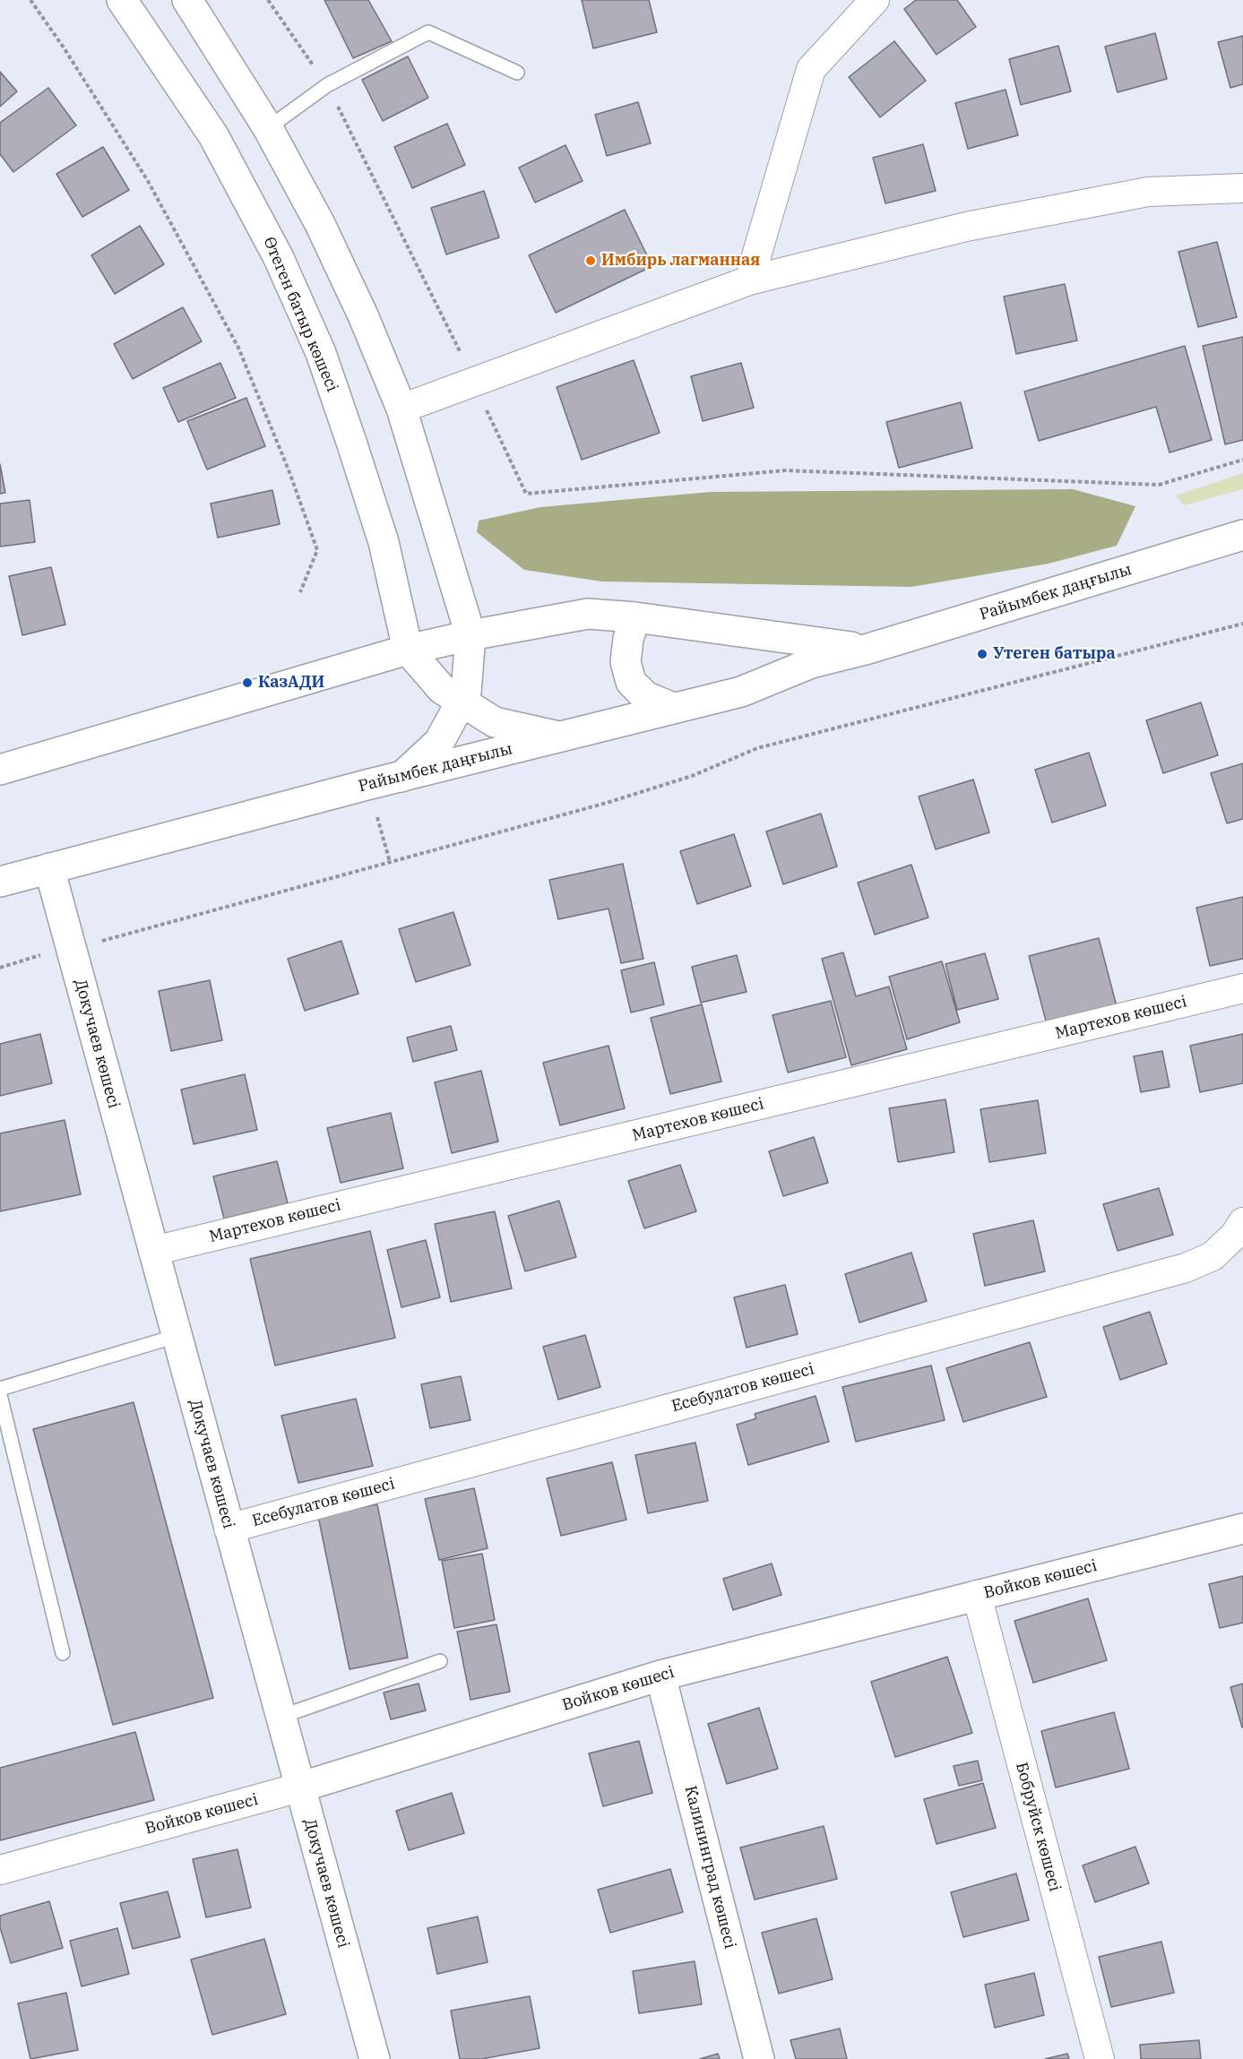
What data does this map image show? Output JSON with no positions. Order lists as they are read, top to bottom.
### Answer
{
  "streets": {
    "main road": [
      "Өтеген батыр көшесі",
      "Райымбек даңғылы",
      "Докучаев көшесі",
      "Войков көшесі",
      "Калининград көшесі"
    ],
    "street": ["Мартехов көшесі", "Есебулатов көшесі", "Бобруйск көшесі"]
  },
  "crossings": [
    ["Өтеген батыр көшесі", "Райымбек даңғылы"],
    ["Райымбек даңғылы", "Докучаев көшесі"],
    ["Мартехов көшесі", "Докучаев көшесі"],
    ["Докучаев көшесі", "Есебулатов көшесі"],
    ["Докучаев көшесі", "Войков көшесі"],
    ["Войков көшесі", "Бобруйск көшесі"],
    ["Войков көшесі", "Калининград көшесі"]
  ],
  "places": ["Имбирь лагманная", "Утеген батыра", "КазАДИ"]
}
